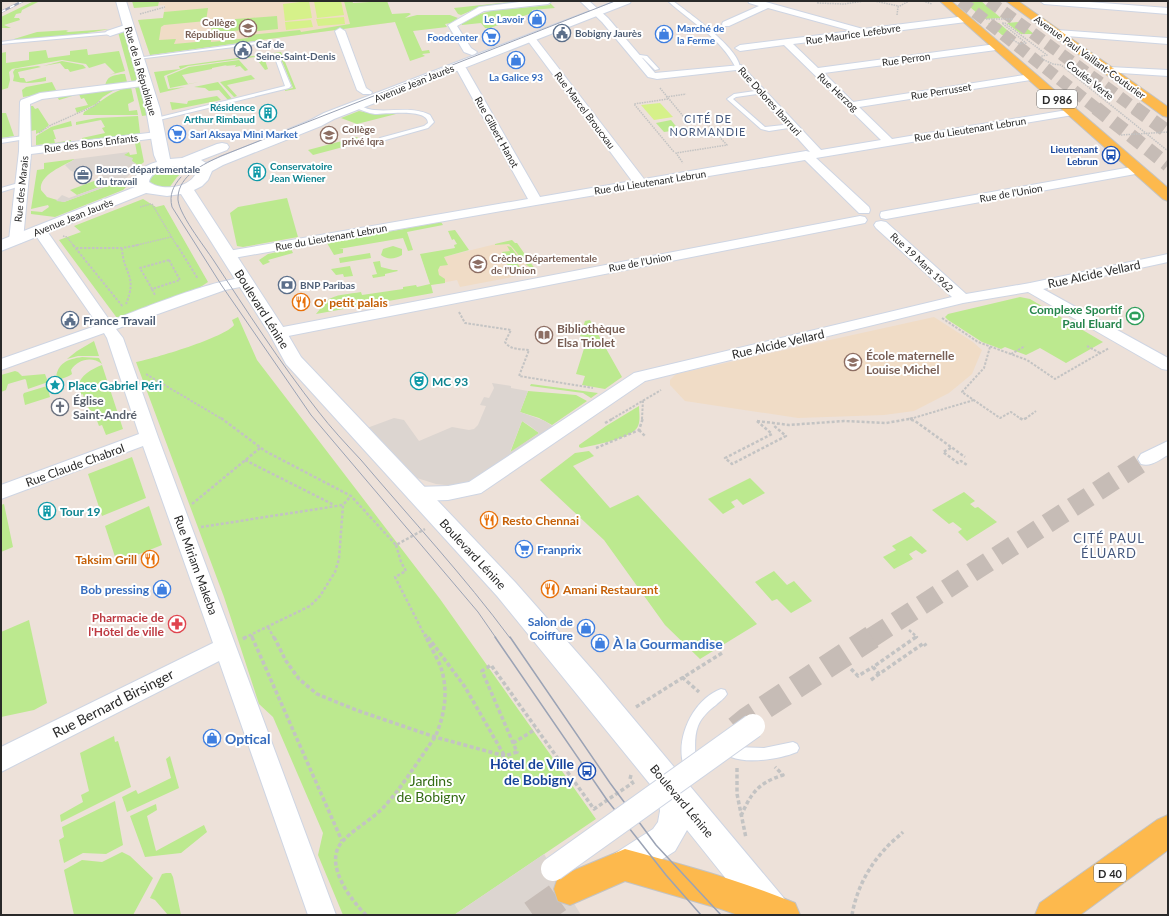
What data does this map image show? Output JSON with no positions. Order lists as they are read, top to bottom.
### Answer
{
  "streets": {
    "main road": ["Avenue Paul Vaillant-Couturier", "D 986", "D 40"],
    "street": [
      "Rue Maurice Lefebvre",
      "Rue Perron",
      "Rue de la République",
      "Avenue Jean Jaurès",
      "Rue Perrusset",
      "Rue Herzog",
      "Rue Dolores Ibarruri",
      "Rue Marcel Broucxau",
      "Rue du Lieutenant Lebrun",
      "Rue Gilbert Hanot",
      "Rue des Bons Enfants",
      "Rue des Marais",
      "Rue de l'Union",
      "Rue 19 Mars 1962",
      "Rue Alcide Vellard",
      "Boulevard Lénine",
      "Rue Claude Chabrol",
      "Rue Miriam Makeba",
      "Rue Bernard Birsinger"
    ],
    "path": ["Coulée Verte"]
  },
  "crossings": [
    ["Rue Maurice Lefebvre", "Rue Herzog"],
    ["Rue Maurice Lefebvre", "D 986"],
    ["Rue Perron", "Rue Herzog"],
    ["Rue Perron", "D 986"],
    ["Rue de la République", "Rue des Bons Enfants"],
    ["Avenue Jean Jaurès", "Rue Marcel Broucxau"],
    ["Avenue Jean Jaurès", "Rue Gilbert Hanot"],
    ["Avenue Jean Jaurès", "Rue des Marais"],
    ["Avenue Jean Jaurès", "Rue Miriam Makeba"],
    ["Rue Perrusset", "Rue Herzog"],
    ["Rue Perrusset", "D 986"],
    ["Rue Herzog", "Rue du Lieutenant Lebrun"],
    ["D 986", "Rue du Lieutenant Lebrun"],
    ["D 986", "Rue de l'Union"],
    ["Rue Dolores Ibarruri", "Rue du Lieutenant Lebrun"],
    ["Rue Marcel Broucxau", "Rue du Lieutenant Lebrun"],
    ["Rue du Lieutenant Lebrun", "Rue Gilbert Hanot"],
    ["Rue du Lieutenant Lebrun", "Boulevard Lénine"],
    ["Rue des Bons Enfants", "Rue des Marais"],
    ["Rue de l'Union", "Rue 19 Mars 1962"],
    ["Rue de l'Union", "Boulevard Lénine"],
    ["Rue 19 Mars 1962", "Rue Alcide Vellard"],
    ["Rue Alcide Vellard", "Boulevard Lénine"],
    ["Rue Claude Chabrol", "Rue Miriam Makeba"],
    ["Rue Miriam Makeba", "Rue Bernard Birsinger"]
  ],
  "districts": ["CITÉ DE NORMANDIE", "CITÉ PAUL ÉLUARD"],
  "parks": ["Jardins de Bobigny"],
  "places": {
    "shop": [
      "Le Lavoir",
      "Marché de la Ferme",
      "La Galice 93",
      "Bob pressing",
      "Salon de Coiffure",
      "À la Gourmandise",
      "Optical"
    ],
    "school or university": [
      "Collège République",
      "Collège privé Iqra",
      "Crèche Départementale de l'Union",
      "École maternelle Louise Michel"
    ],
    "public building": ["Bobigny Jaurès", "Caf de Seine-Saint-Denis", "France Travail"],
    "supermarket": ["Foodcenter", "Sarl Aksaya Mini Market", "Franprix"],
    "building": ["Résidence Arthur Rimbaud", "Conservatoire Jean Wiener", "Tour 19"],
    "bus stop": ["Lieutenant Lebrun", "Hôtel de Ville de Bobigny"],
    "office": ["Bourse départementale du travail"],
    "bank": ["BNP Paribas"],
    "restaurant": [
      "O' petit palais",
      "Resto Chennai",
      "Taksim Grill",
      "Amani Restaurant"
    ],
    "sports": ["Complexe Sportif Paul Eluard"],
    "library": ["Bibliothèque Elsa Triolet"],
    "theatre": ["MC 93"],
    "place": ["Place Gabriel Péri"],
    "church": ["Église Saint-André"],
    "pharmacy": ["Pharmacie de l'Hôtel de ville"]
  }
}
